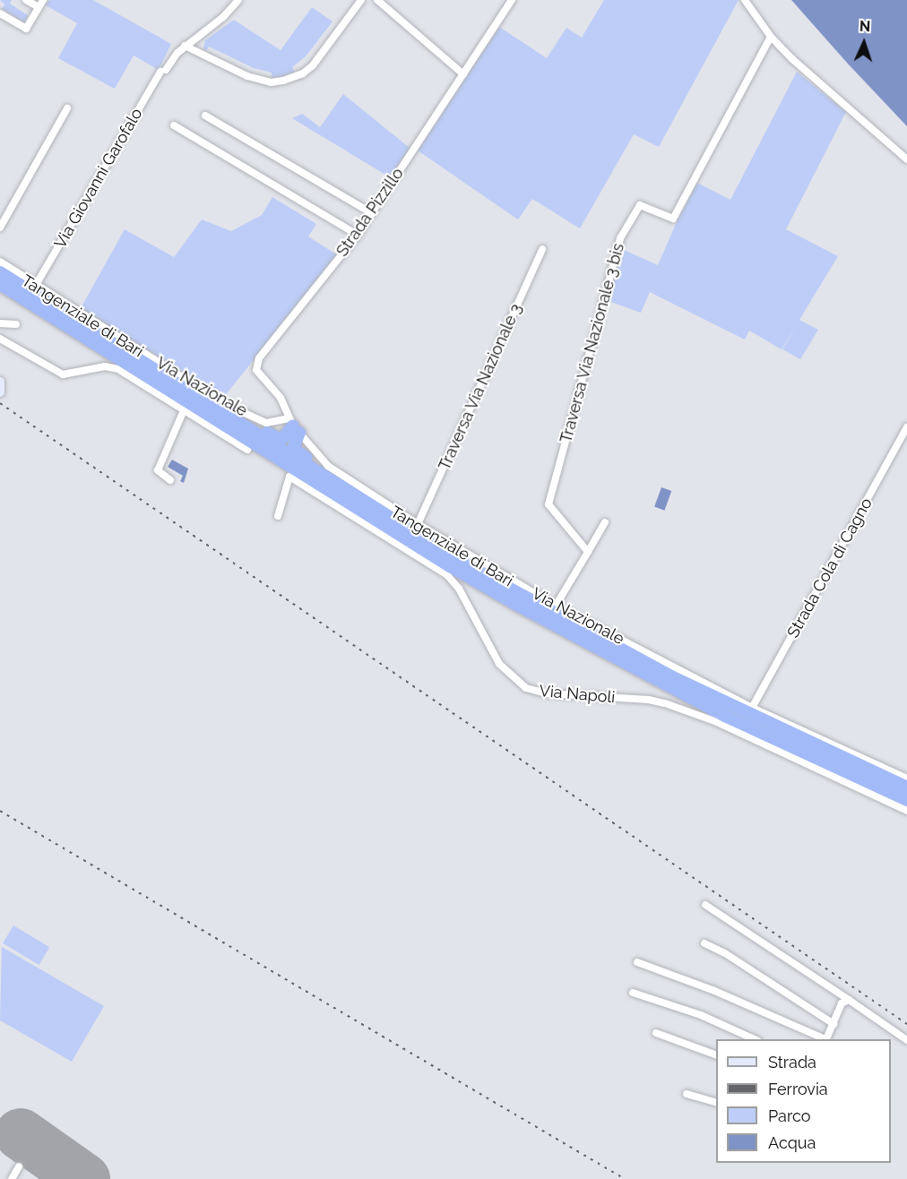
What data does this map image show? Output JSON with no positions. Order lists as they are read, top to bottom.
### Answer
{
  "streets": {
    "highway": ["Tangenziale di Bari"],
    "street": [
      "Via Giovanni Garofalo",
      "Strada Pizzillo",
      "Traversa Via Nazionale 3 bis",
      "Via Nazionale",
      "Traversa Via Nazionale 3",
      "Strada Cola di Cagno",
      "Via Napoli"
    ]
  },
  "crossings": [
    ["Via Giovanni Garofalo", "Via Nazionale"],
    ["Strada Pizzillo", "Via Nazionale"],
    ["Via Nazionale", "Traversa Via Nazionale 3"],
    ["Via Nazionale", "Strada Cola di Cagno"]
  ],
  "legend": [
    "Strada",
    "Ferrovia",
    "Parco",
    "Acqua"
  ],
  "north": "top"
}
